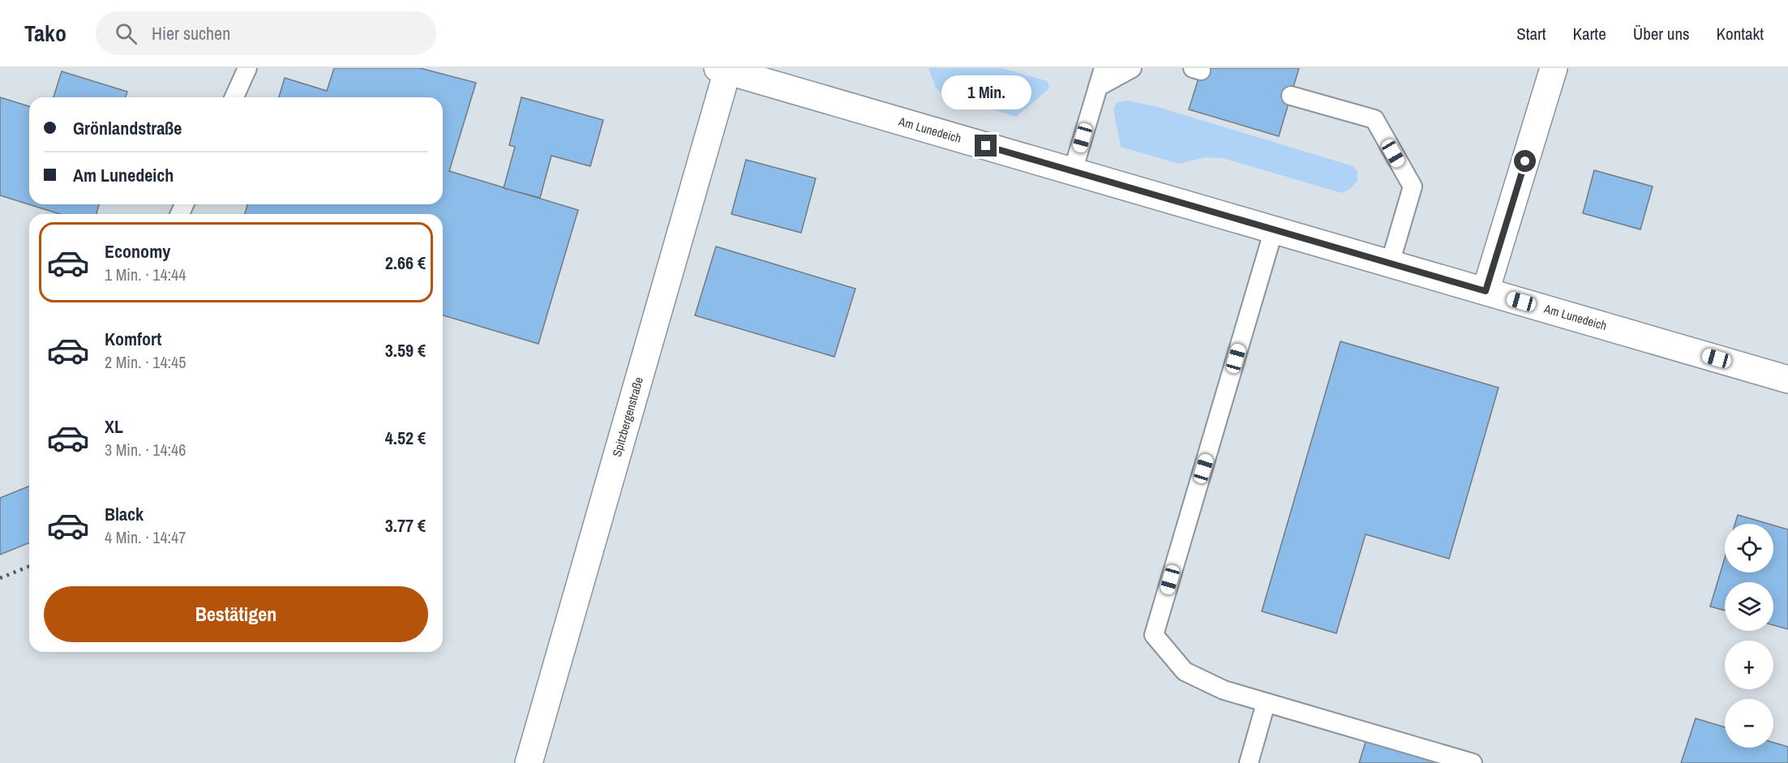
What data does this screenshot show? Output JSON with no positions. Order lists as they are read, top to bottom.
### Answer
{
  "streets": {
    "street": ["Am Lunedeich", "Spitzbergenstraße"]
  },
  "crossings": [
    ["Am Lunedeich", "Spitzbergenstraße"]
  ],
  "page": {
    "header": "Tako",
    "search": "Hier suchen",
    "nav": [
      "Start",
      "Karte",
      "Über uns",
      "Kontakt"
    ],
    "bubble": "1 Min.",
    "banner": ["Grönlandstraße", "Am Lunedeich"],
    "list": [
      {
        "name": "Economy",
        "note": "1 Min. · 14:44",
        "value": "2.66 €"
      },
      {
        "name": "Komfort",
        "note": "2 Min. · 14:45",
        "value": "3.59 €"
      },
      {
        "name": "XL",
        "note": "3 Min. · 14:46",
        "value": "4.52 €"
      },
      {
        "name": "Black",
        "note": "4 Min. · 14:47",
        "value": "3.77 €"
      }
    ],
    "map_buttons": ["+", "−"],
    "buttons": "Bestätigen"
  }
}
